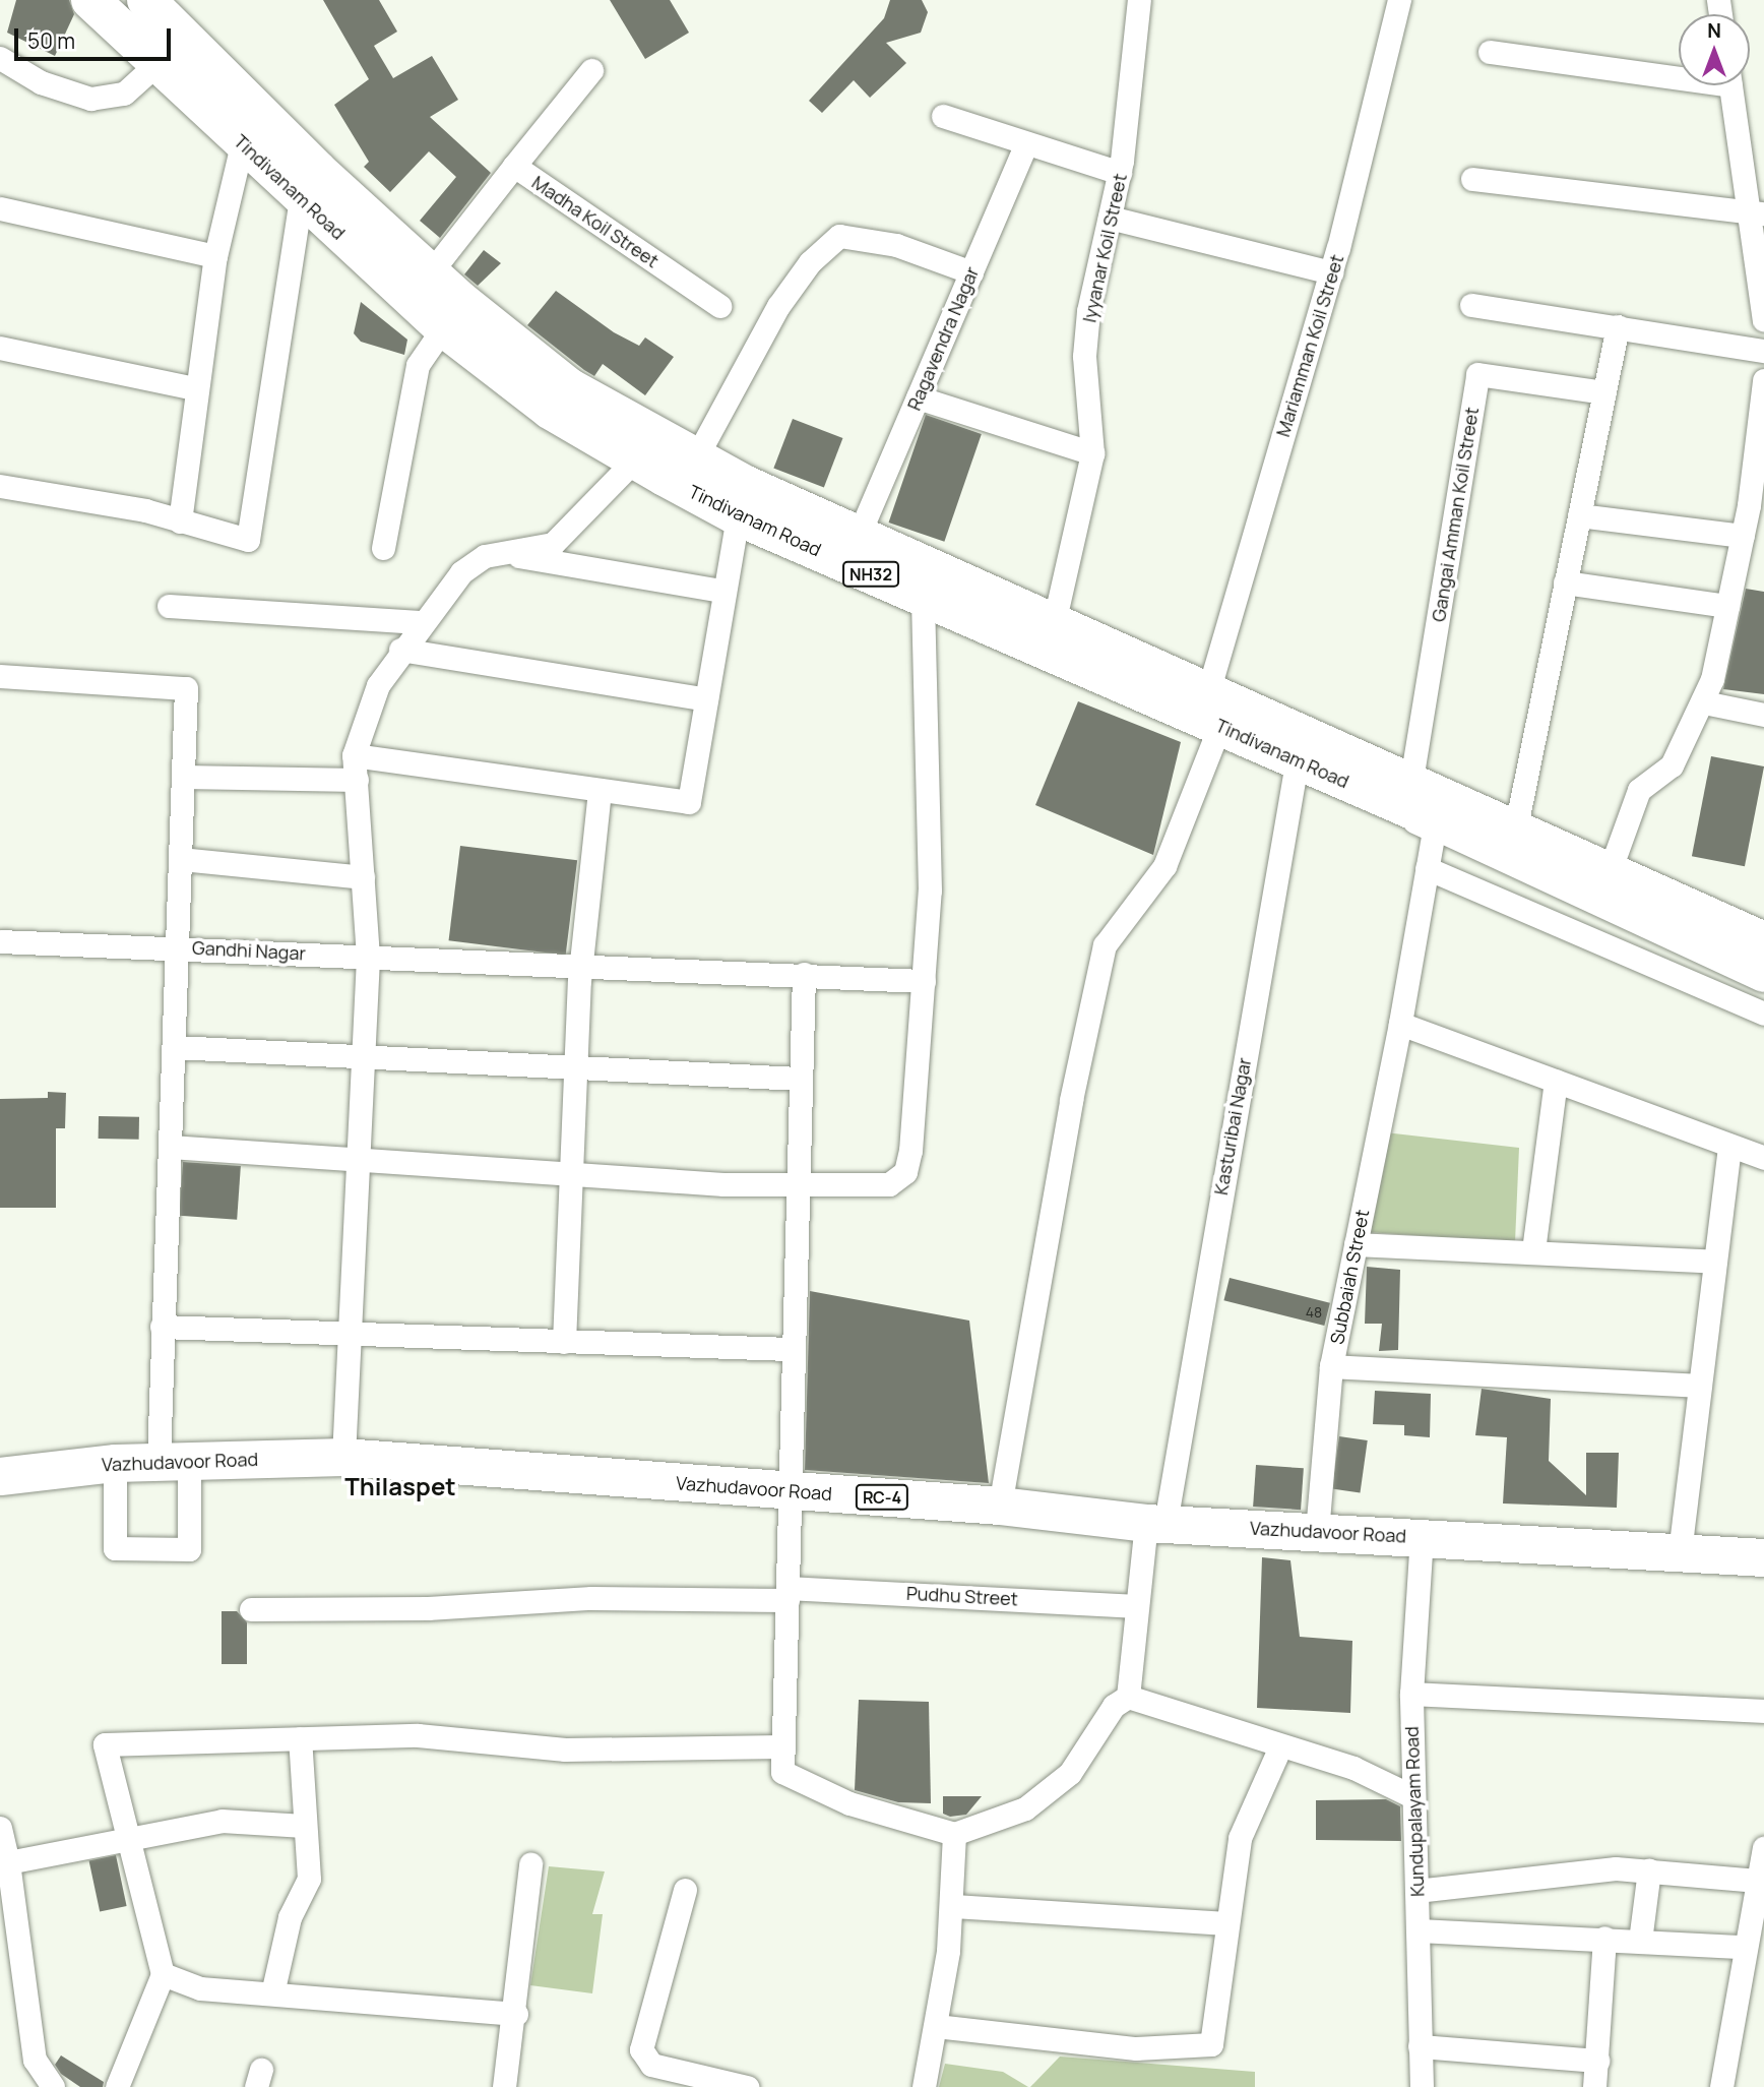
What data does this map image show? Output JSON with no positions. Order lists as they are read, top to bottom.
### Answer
{
  "streets": {
    "highway": ["Tindivanam Road", "NH32"],
    "main road": ["Vazhudavoor Road", "RC-4"],
    "street": [
      "Madha Koil Street",
      "Iyyanar Koil Street",
      "Ragavendra Nagar",
      "Mariamman Koil Street",
      "Gangai Amman Koil Street",
      "Gandhi Nagar",
      "Kasturibai Nagar",
      "Subbaiah Street",
      "Pudhu Street",
      "Kundupalayam Road"
    ]
  },
  "crossings": [
    ["Tindivanam Road", "NH32"],
    ["Tindivanam Road", "Kasturibai Nagar"],
    ["Tindivanam Road", "Subbaiah Street"],
    ["Madha Koil Street", "NH32"],
    ["Iyyanar Koil Street", "NH32"],
    ["Ragavendra Nagar", "NH32"],
    ["Mariamman Koil Street", "NH32"],
    ["Gangai Amman Koil Street", "NH32"],
    ["NH32", "Kasturibai Nagar"],
    ["NH32", "Subbaiah Street"],
    ["Gandhi Nagar", "Vazhudavoor Road"],
    ["Kasturibai Nagar", "Subbaiah Street"],
    ["Kasturibai Nagar", "Vazhudavoor Road"],
    ["Kasturibai Nagar", "Pudhu Street"],
    ["Subbaiah Street", "Vazhudavoor Road"],
    ["Vazhudavoor Road", "Kundupalayam Road"]
  ],
  "districts": ["Thilaspet"],
  "house_numbers": ["48"],
  "scale_bar": "50 m",
  "north": "top"
}
